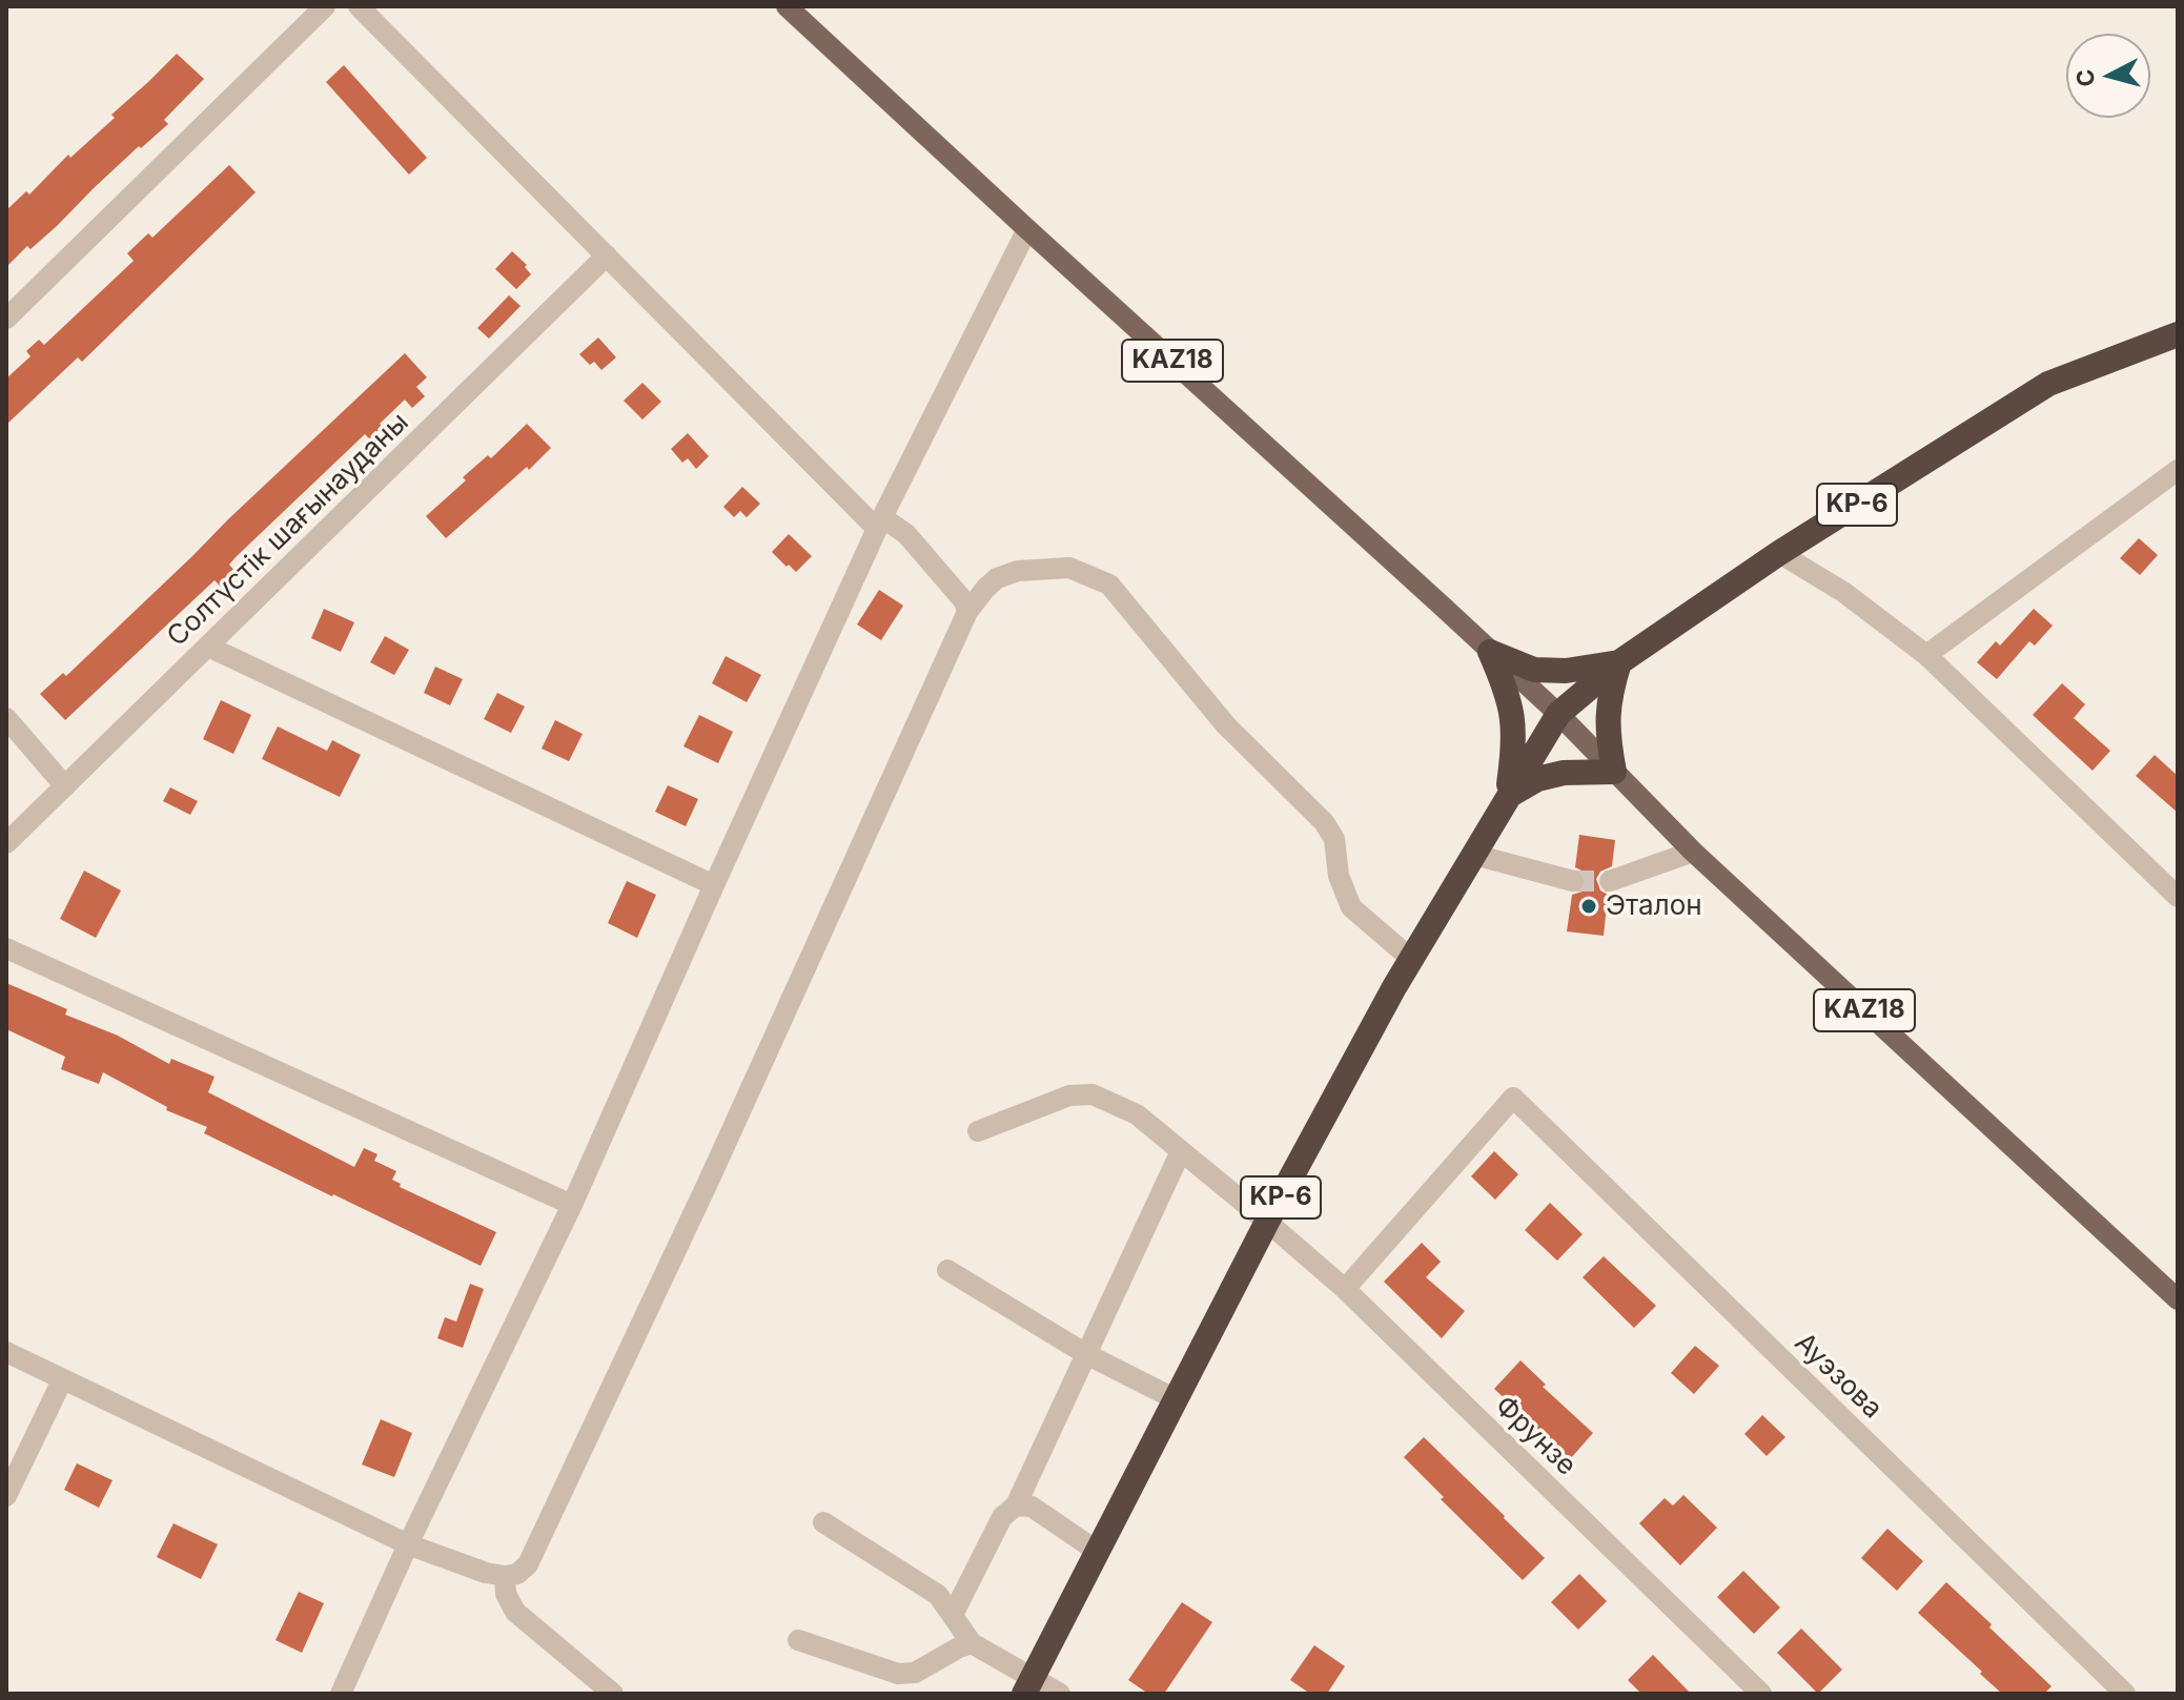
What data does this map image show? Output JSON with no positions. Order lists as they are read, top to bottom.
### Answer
{
  "streets": {
    "highway": ["KP-6"],
    "main road": ["KAZ18"],
    "street": ["Солтүстік шағынауданы", "Ауэзова", "Фрунзе"]
  },
  "crossings": [
    ["KAZ18", "KP-6"],
    ["KP-6", "Фрунзе"],
    ["Ауэзова", "Фрунзе"]
  ],
  "places": ["Эталон"],
  "north": "left"
}
